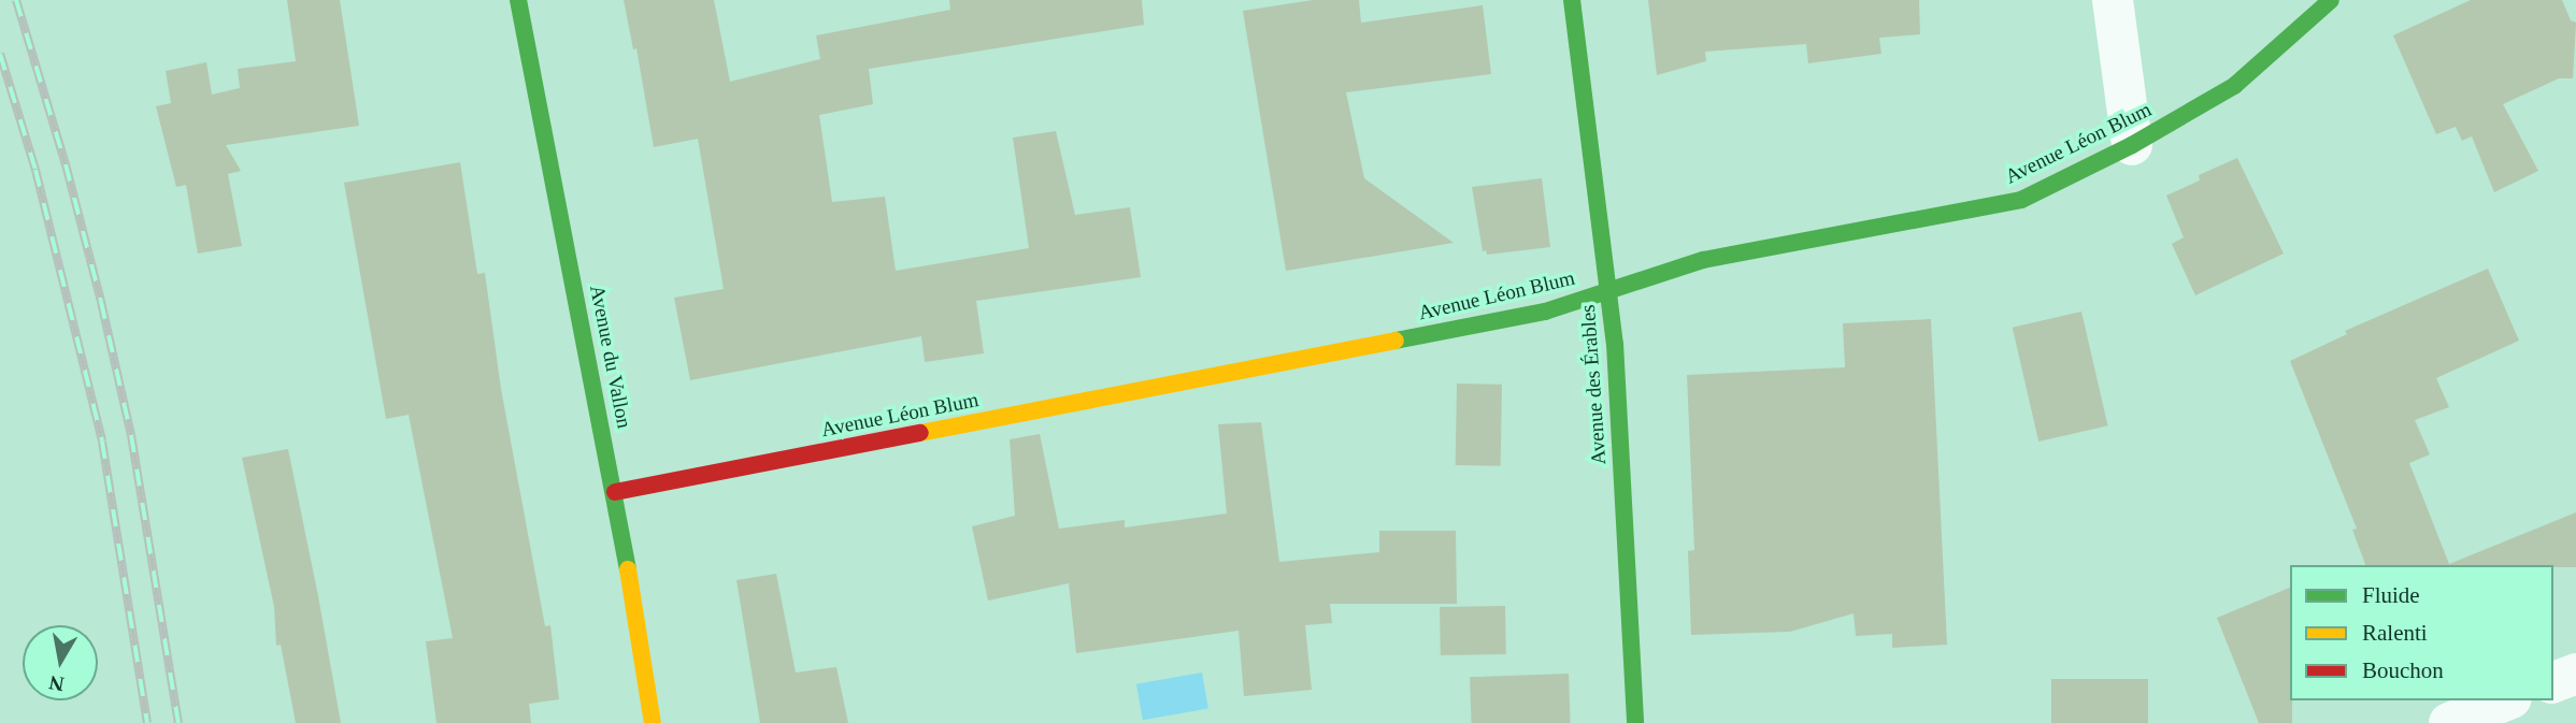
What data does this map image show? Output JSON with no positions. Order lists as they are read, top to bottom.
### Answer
{
  "streets": {
    "street": ["Avenue Léon Blum", "Avenue du Vallon", "Avenue des Érables"]
  },
  "crossings": [
    ["Avenue Léon Blum", "Avenue du Vallon"],
    ["Avenue Léon Blum", "Avenue des Érables"]
  ],
  "legend": ["Fluide", "Ralenti", "Bouchon"],
  "north": "bottom"
}
